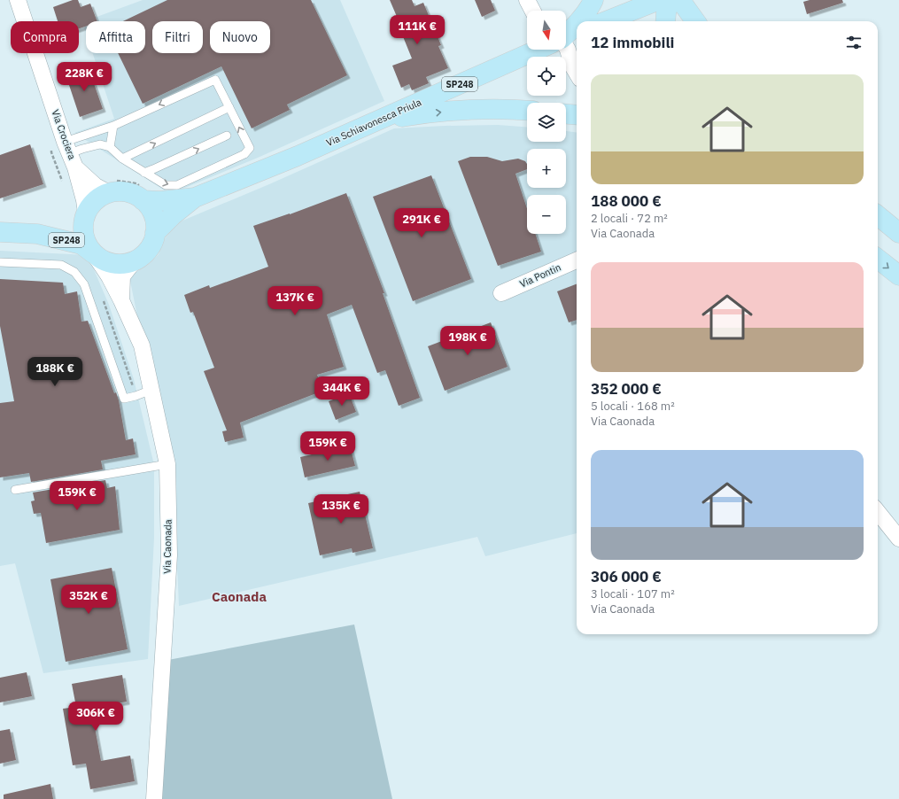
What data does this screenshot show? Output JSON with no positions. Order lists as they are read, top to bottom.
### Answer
{
  "streets": {
    "main road": ["SP248", "Via Schiavonesca Priula"],
    "street": ["Via Crociera", "Via Pontin", "Via Caonada"]
  },
  "crossings": [
    ["SP248", "Via Schiavonesca Priula"],
    ["SP248", "Via Crociera"],
    ["SP248", "Via Caonada"],
    ["Via Schiavonesca Priula", "Via Crociera"],
    ["Via Schiavonesca Priula", "Via Caonada"],
    ["Via Crociera", "Via Caonada"]
  ],
  "districts": ["Caonada"],
  "north": "bottom",
  "page": {
    "map_buttons": ["+", "−"],
    "price": [
      "111K €",
      "228K €",
      "291K €",
      "137K €",
      "198K €",
      "188K €",
      "344K €",
      "159K €",
      "159K €",
      "135K €",
      "352K €",
      "306K €"
    ],
    "chip": [
      "Compra",
      "Affitta",
      "Filtri",
      "Nuovo"
    ],
    "heading": "12 immobili",
    "list": [
      {
        "name": "188 000 €",
        "note": "2 locali · 72 m² · Via Caonada"
      },
      {
        "name": "352 000 €",
        "note": "5 locali · 168 m² · Via Caonada"
      },
      {
        "name": "306 000 €",
        "note": "3 locali · 107 m² · Via Caonada"
      }
    ]
  }
}
